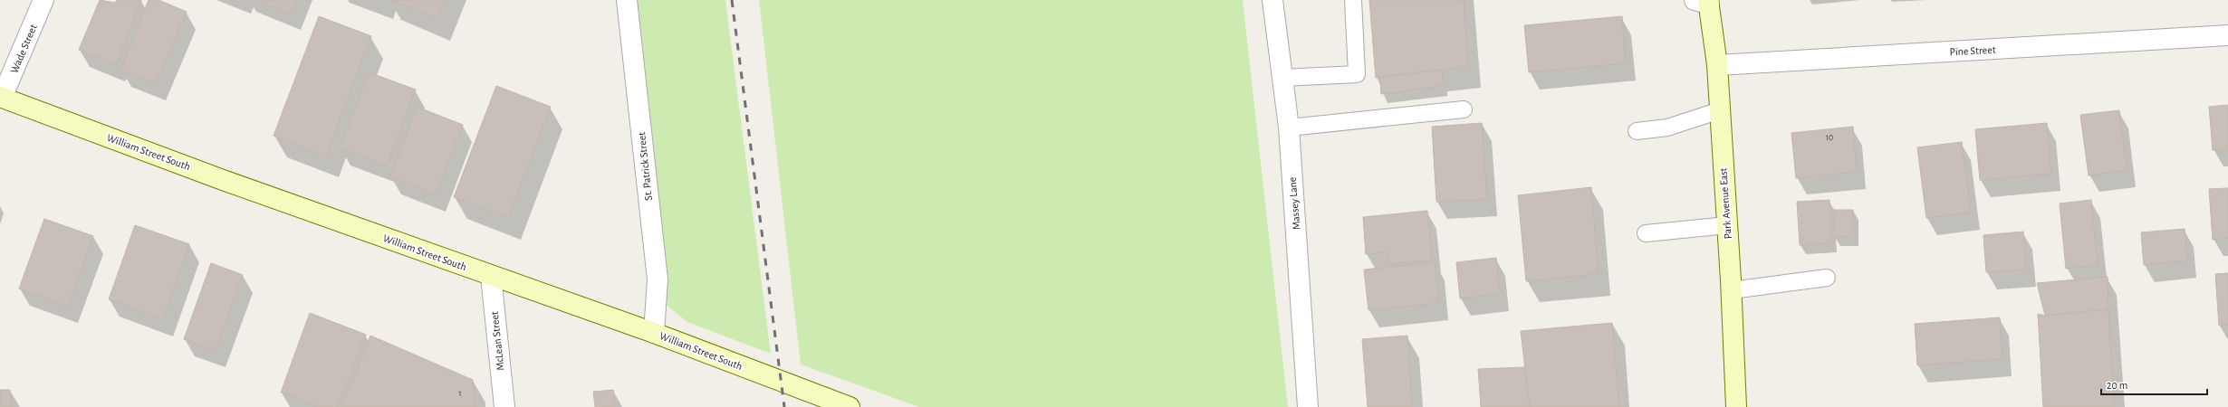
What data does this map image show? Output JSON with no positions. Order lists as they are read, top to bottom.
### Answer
{
  "streets": {
    "street": [
      "Wade Street",
      "Pine Street",
      "William Street South",
      "St. Patrick Street",
      "Massey Lane",
      "Park Avenue East",
      "McLean Street"
    ]
  },
  "crossings": [
    ["Wade Street", "William Street South"],
    ["Pine Street", "Park Avenue East"],
    ["William Street South", "St. Patrick Street"],
    ["William Street South", "McLean Street"]
  ],
  "house_numbers": ["10", "1"],
  "scale_bar": "20 m"
}
